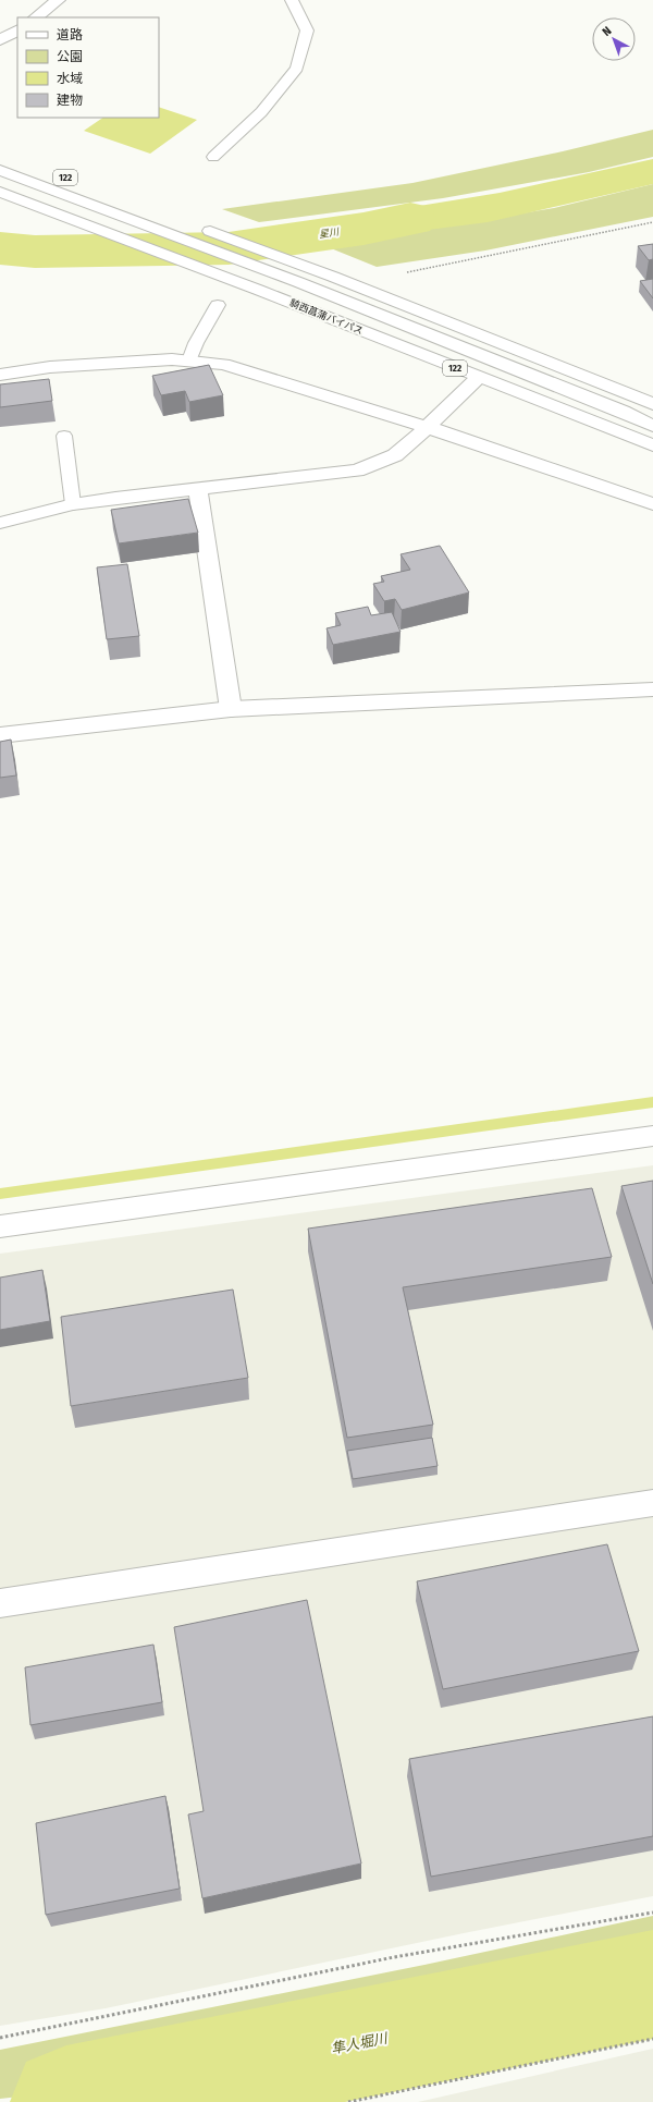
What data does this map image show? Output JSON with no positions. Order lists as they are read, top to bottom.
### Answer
{
  "streets": {
    "main road": ["122", "騎西菖蒲バイパス"]
  },
  "water": ["星川", "隼人堀川"],
  "legend": [
    "道路",
    "公園",
    "水域",
    "建物"
  ],
  "north": "top left"
}
